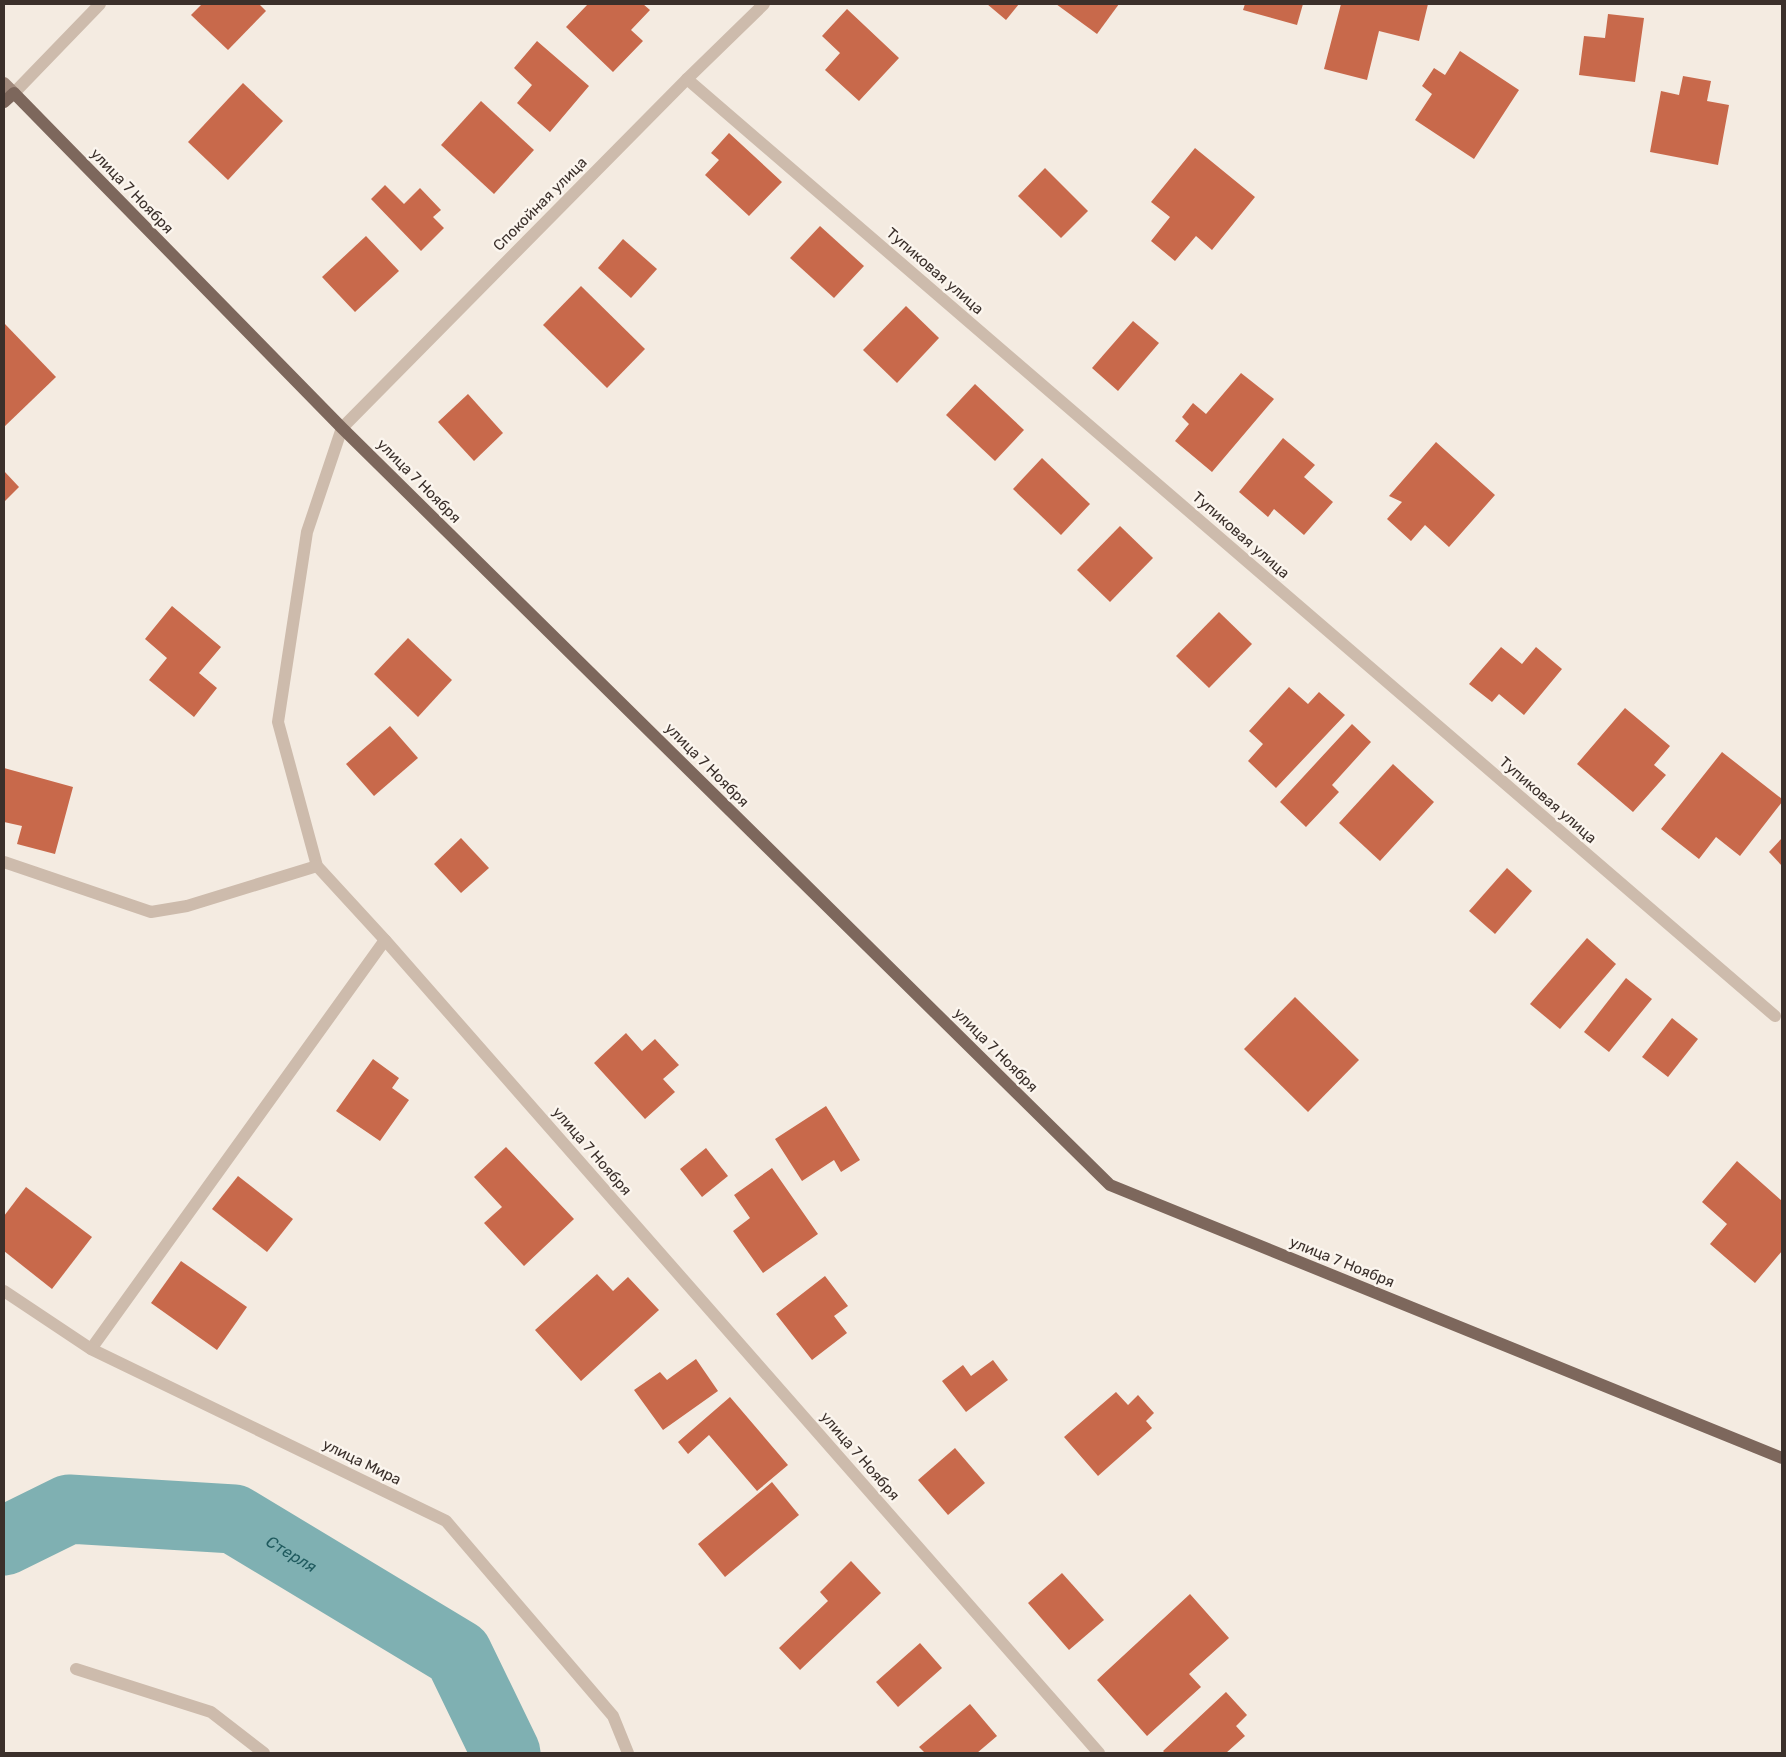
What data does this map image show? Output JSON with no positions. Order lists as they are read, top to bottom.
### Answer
{
  "streets": {
    "main road": ["улица 7 Ноября"],
    "street": ["Спокойная улица", "Тупиковая улица", "улица Мира"]
  },
  "crossings": [
    ["улица 7 Ноября", "Спокойная улица"],
    ["Спокойная улица", "Тупиковая улица"]
  ],
  "water": ["Стерля"]
}
